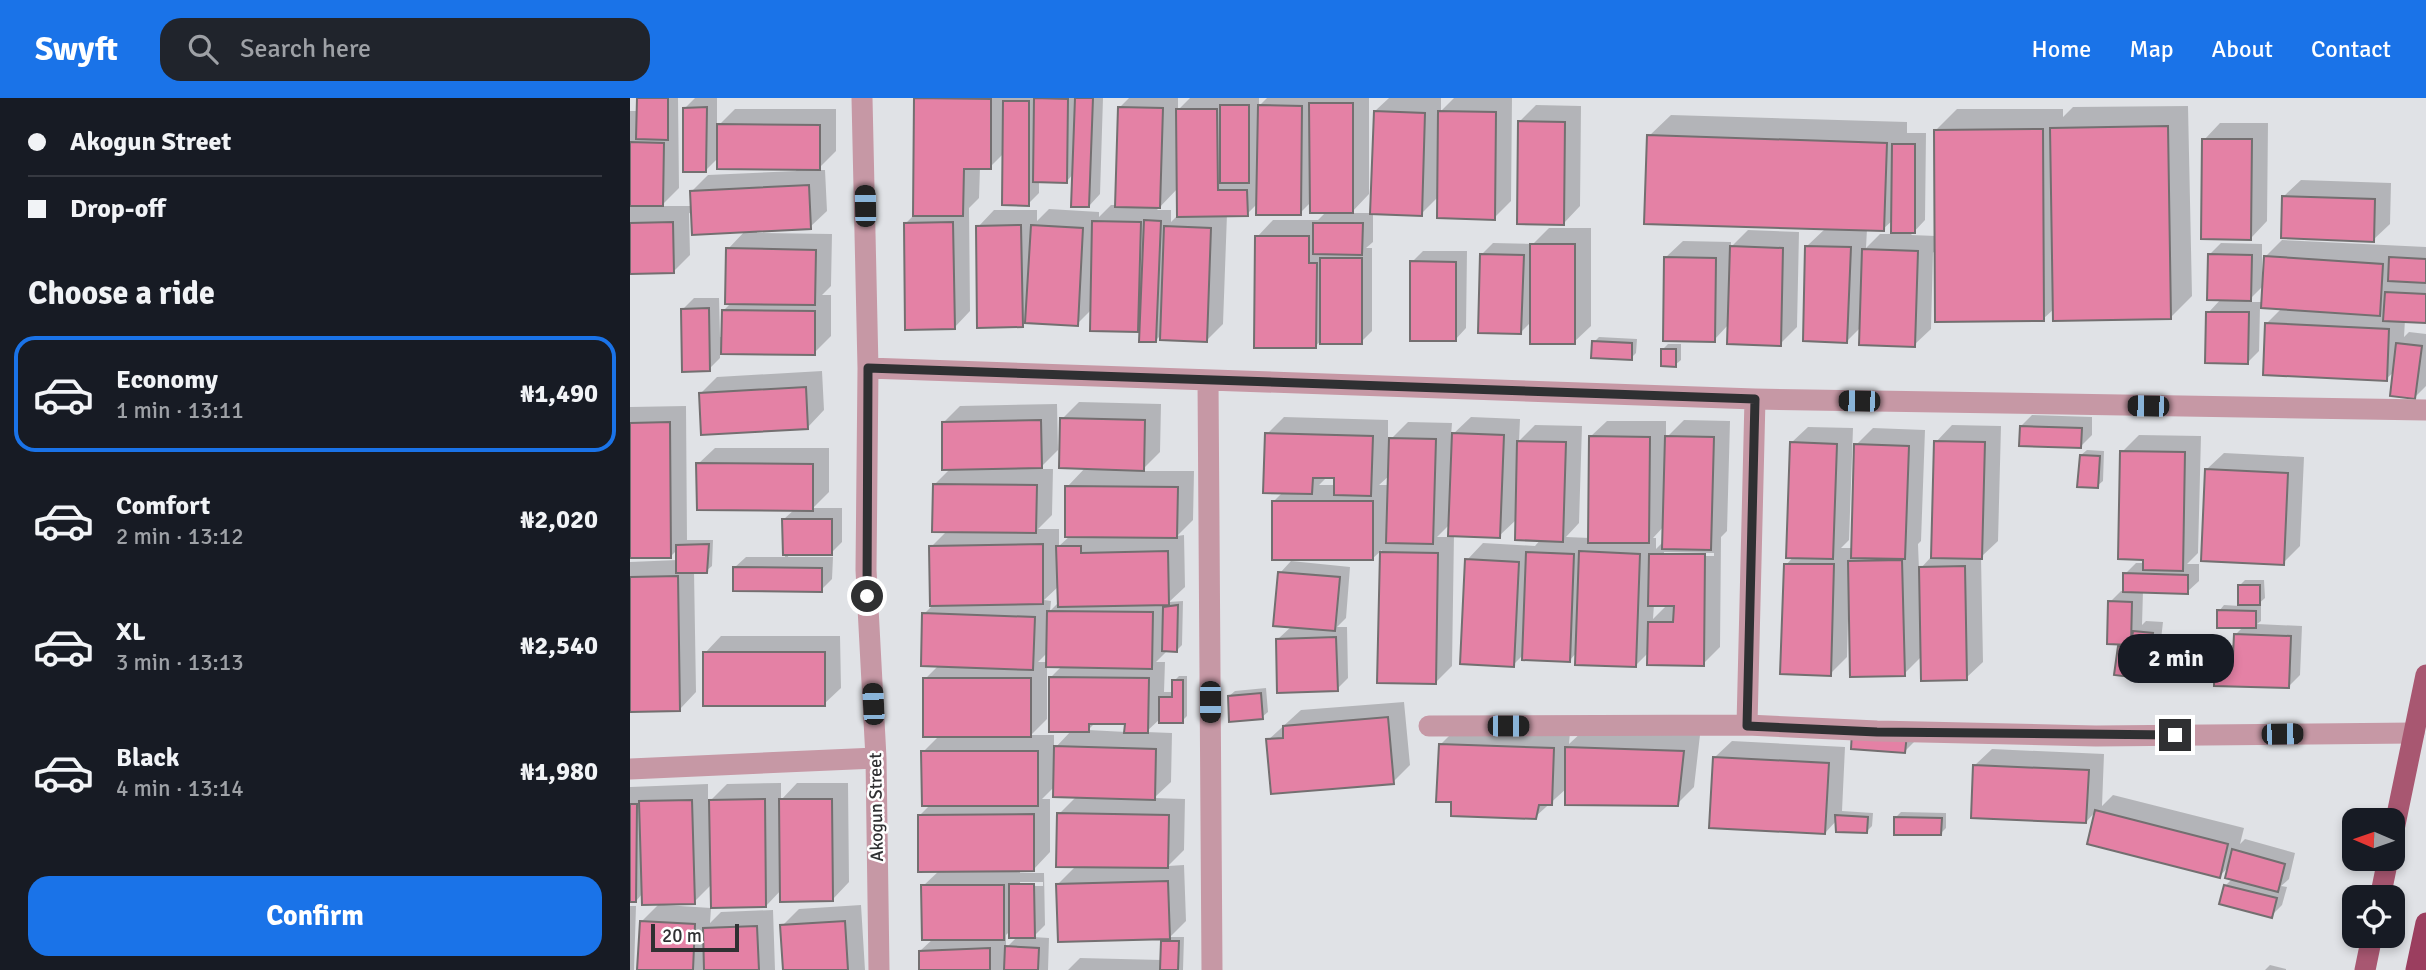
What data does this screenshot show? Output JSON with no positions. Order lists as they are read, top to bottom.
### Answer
{
  "streets": {
    "street": ["Akogun Street"]
  },
  "scale_bar": "20 m",
  "north": "left",
  "page": {
    "header": "Swyft",
    "search": "Search here",
    "nav": [
      "Home",
      "Map",
      "About",
      "Contact"
    ],
    "banner": ["Akogun Street", "Drop-off"],
    "heading": "Choose a ride",
    "list": [
      {
        "name": "Economy",
        "note": "1 min · 13:11",
        "value": "₦1,490"
      },
      {
        "name": "Comfort",
        "note": "2 min · 13:12",
        "value": "₦2,020"
      },
      {
        "name": "XL",
        "note": "3 min · 13:13",
        "value": "₦2,540"
      },
      {
        "name": "Black",
        "note": "4 min · 13:14",
        "value": "₦1,980"
      }
    ],
    "bubble": "2 min",
    "buttons": "Confirm",
    "scale": "20 m"
  }
}
